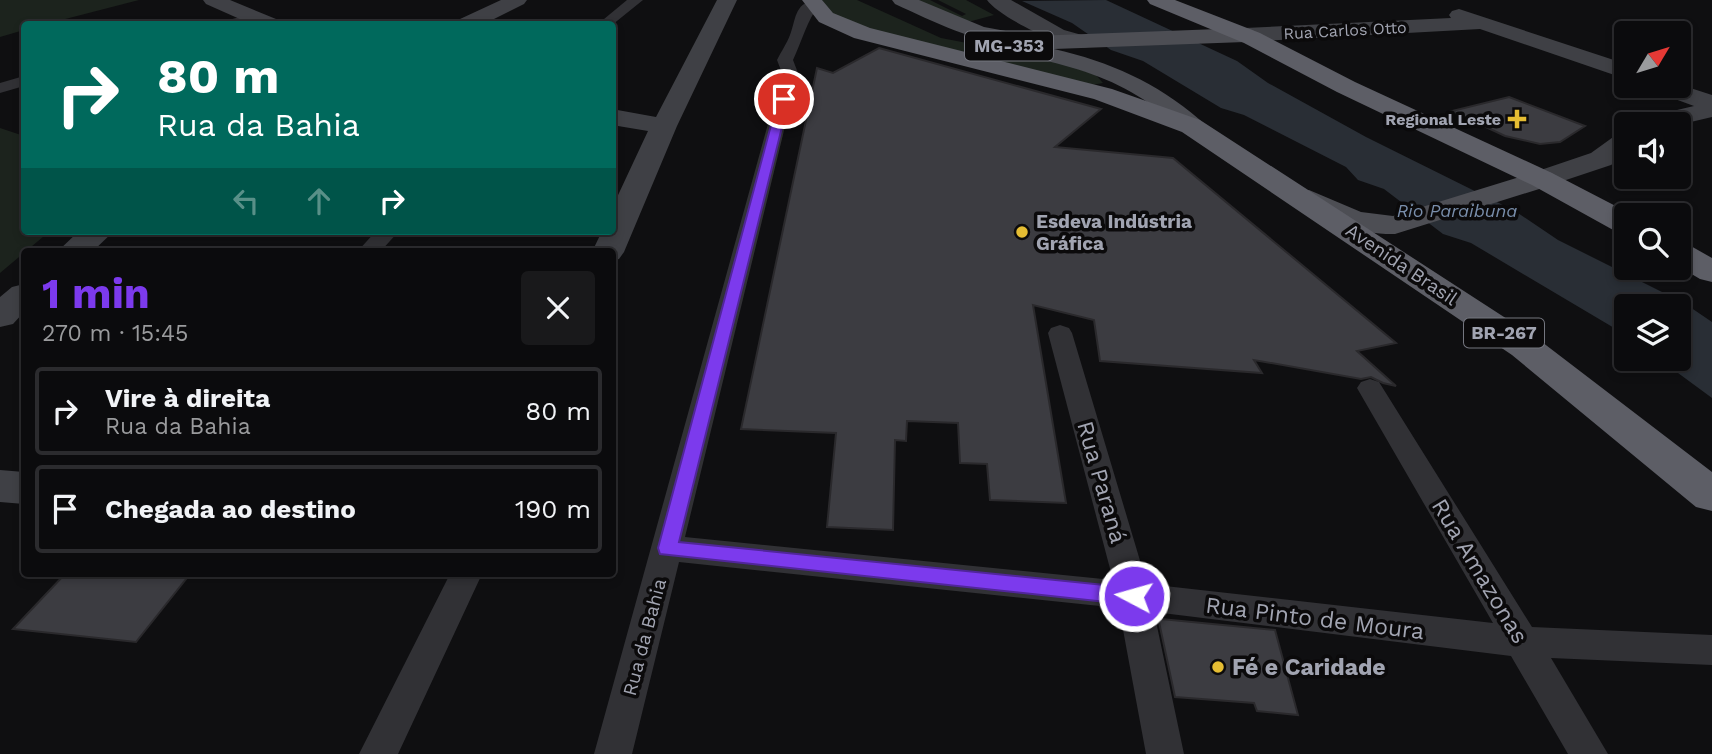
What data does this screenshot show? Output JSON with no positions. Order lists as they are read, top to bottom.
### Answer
{
  "streets": {
    "highway": ["Avenida Brasil", "BR-267"],
    "main road": ["Rua Carlos Otto", "MG-353"],
    "street": [
      "Rua Paraná",
      "Rua Amazonas",
      "Rua Pinto de Moura",
      "Rua da Bahia"
    ]
  },
  "crossings": [
    ["Rua Carlos Otto", "MG-353"],
    ["Rua Carlos Otto", "Avenida Brasil"],
    ["MG-353", "Avenida Brasil"],
    ["Avenida Brasil", "BR-267"],
    ["BR-267", "Rua da Bahia"],
    ["Rua Paraná", "Rua Pinto de Moura"],
    ["Rua Amazonas", "Rua Pinto de Moura"],
    ["Rua Pinto de Moura", "Rua da Bahia"]
  ],
  "water": ["Rio Paraibuna"],
  "places": {
    "health": ["Regional Leste"],
    "other": ["Esdeva Indústria Gráfica", "Fé e Caridade"]
  },
  "north": "top right",
  "page": {
    "turn": ["80 m", "Rua da Bahia"],
    "heading": ["1 min", "270 m · 15:45"],
    "list": [
      {
        "name": "Vire à direita",
        "note": "Rua da Bahia",
        "value": "80 m"
      },
      {
        "name": "Chegada ao destino",
        "value": "190 m"
      }
    ]
  }
}
